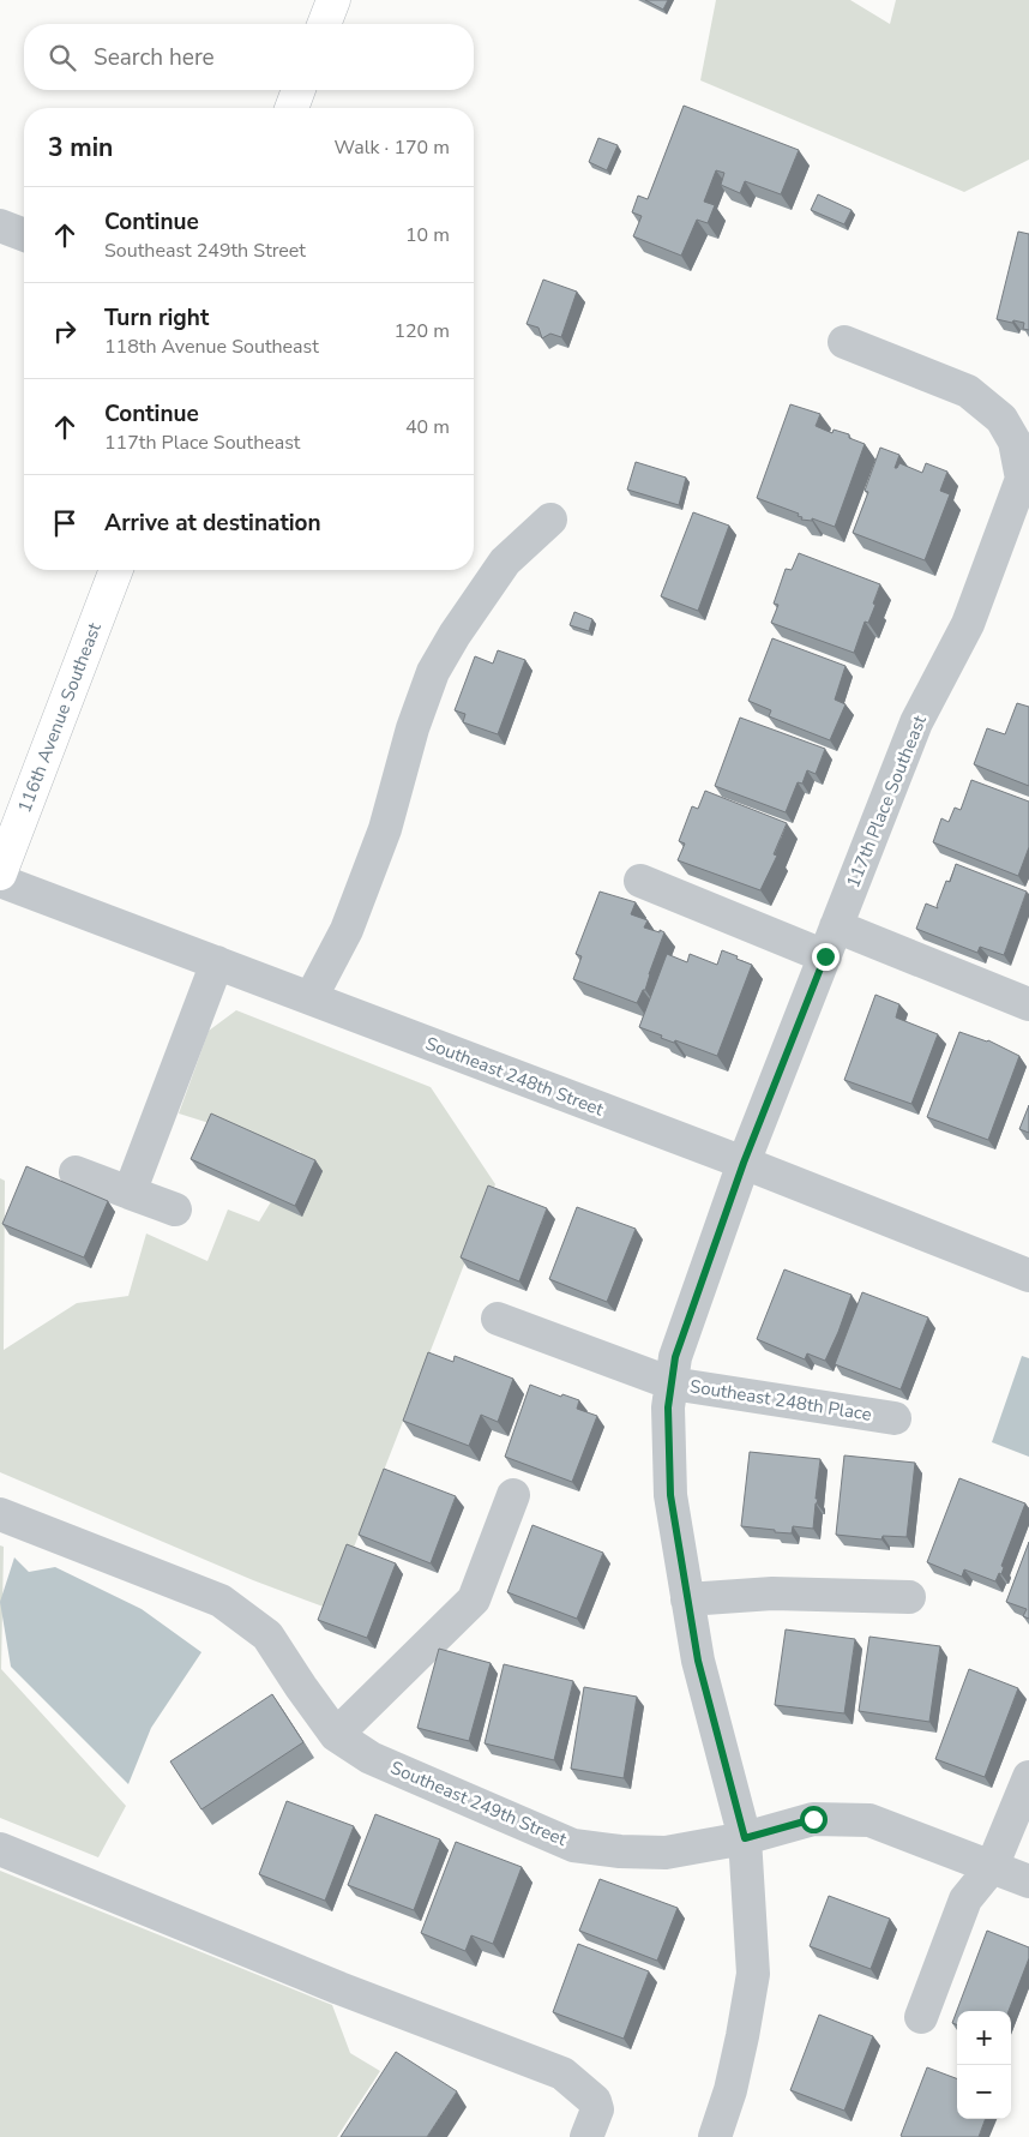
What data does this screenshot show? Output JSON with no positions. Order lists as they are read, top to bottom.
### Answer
{
  "streets": {
    "main road": ["116th Avenue Southeast"],
    "street": [
      "117th Place Southeast",
      "Southeast 248th Street",
      "Southeast 248th Place",
      "Southeast 249th Street"
    ]
  },
  "crossings": [
    ["117th Place Southeast", "Southeast 248th Street"],
    ["117th Place Southeast", "Southeast 248th Place"],
    ["117th Place Southeast", "Southeast 249th Street"]
  ],
  "page": {
    "search": "Search here",
    "heading": ["3 min", "Walk · 170 m"],
    "list": [
      ["Continue", "Southeast 249th Street", "10 m"],
      ["Turn right", "118th Avenue Southeast", "120 m"],
      ["Continue", "117th Place Southeast", "40 m"],
      "Arrive at destination"
    ],
    "map_buttons": ["+", "−"]
  }
}
